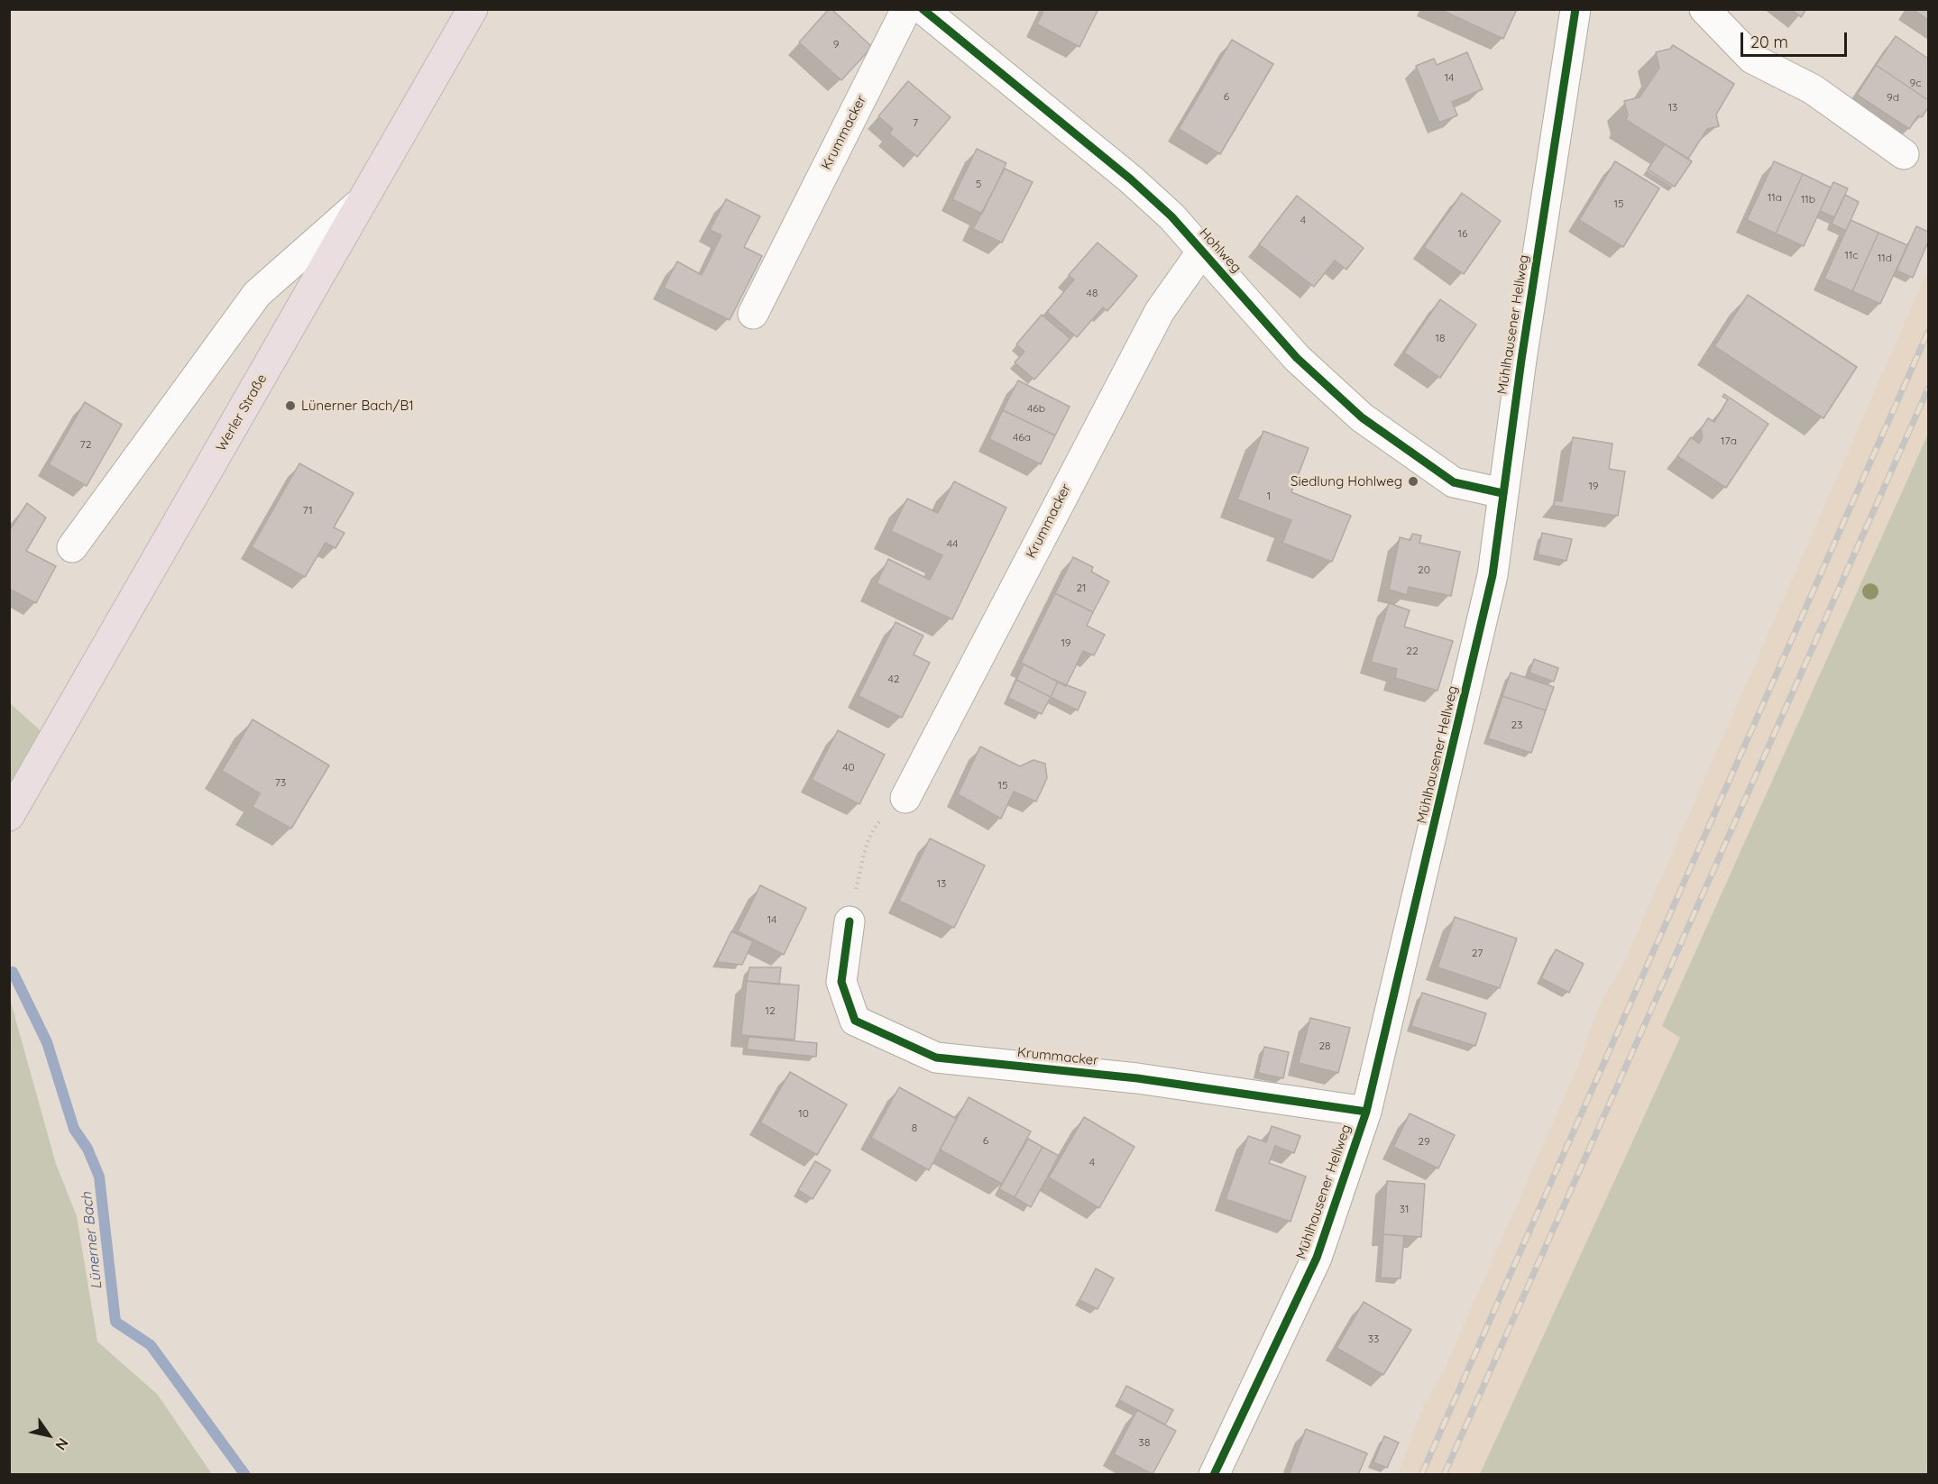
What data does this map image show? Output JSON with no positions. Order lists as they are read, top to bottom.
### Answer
{
  "streets": {
    "main road": ["Werler Straße"],
    "street": ["Krummacker", "Hohlweg", "Mühlhausener Hellweg"]
  },
  "crossings": [
    ["Krummacker", "Hohlweg"],
    ["Krummacker", "Mühlhausener Hellweg"],
    ["Hohlweg", "Mühlhausener Hellweg"]
  ],
  "water": ["Lünerner Bach"],
  "places": ["Lünerner Bach/B1", "Siedlung Hohlweg"],
  "house_numbers": [
    "9",
    "14",
    "9c",
    "6",
    "9d",
    "13",
    "7",
    "5",
    "11a",
    "11b",
    "15",
    "4",
    "16",
    "11c",
    "11d",
    "48",
    "18",
    "46b",
    "46a",
    "17a",
    "72",
    "19",
    "1",
    "71",
    "44",
    "20",
    "21",
    "19",
    "22",
    "42",
    "23",
    "40",
    "73",
    "15",
    "13",
    "14",
    "27",
    "12",
    "28",
    "10",
    "8",
    "6",
    "29",
    "4",
    "31",
    "33",
    "38"
  ],
  "scale_bar": "20 m",
  "north": "bottom right"
}
